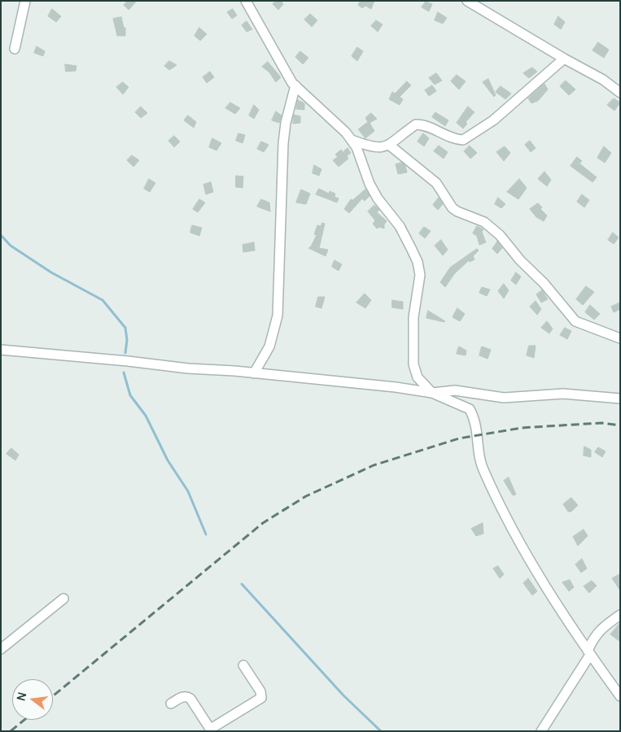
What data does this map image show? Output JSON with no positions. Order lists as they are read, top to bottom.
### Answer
{
  "north": "left"
}
